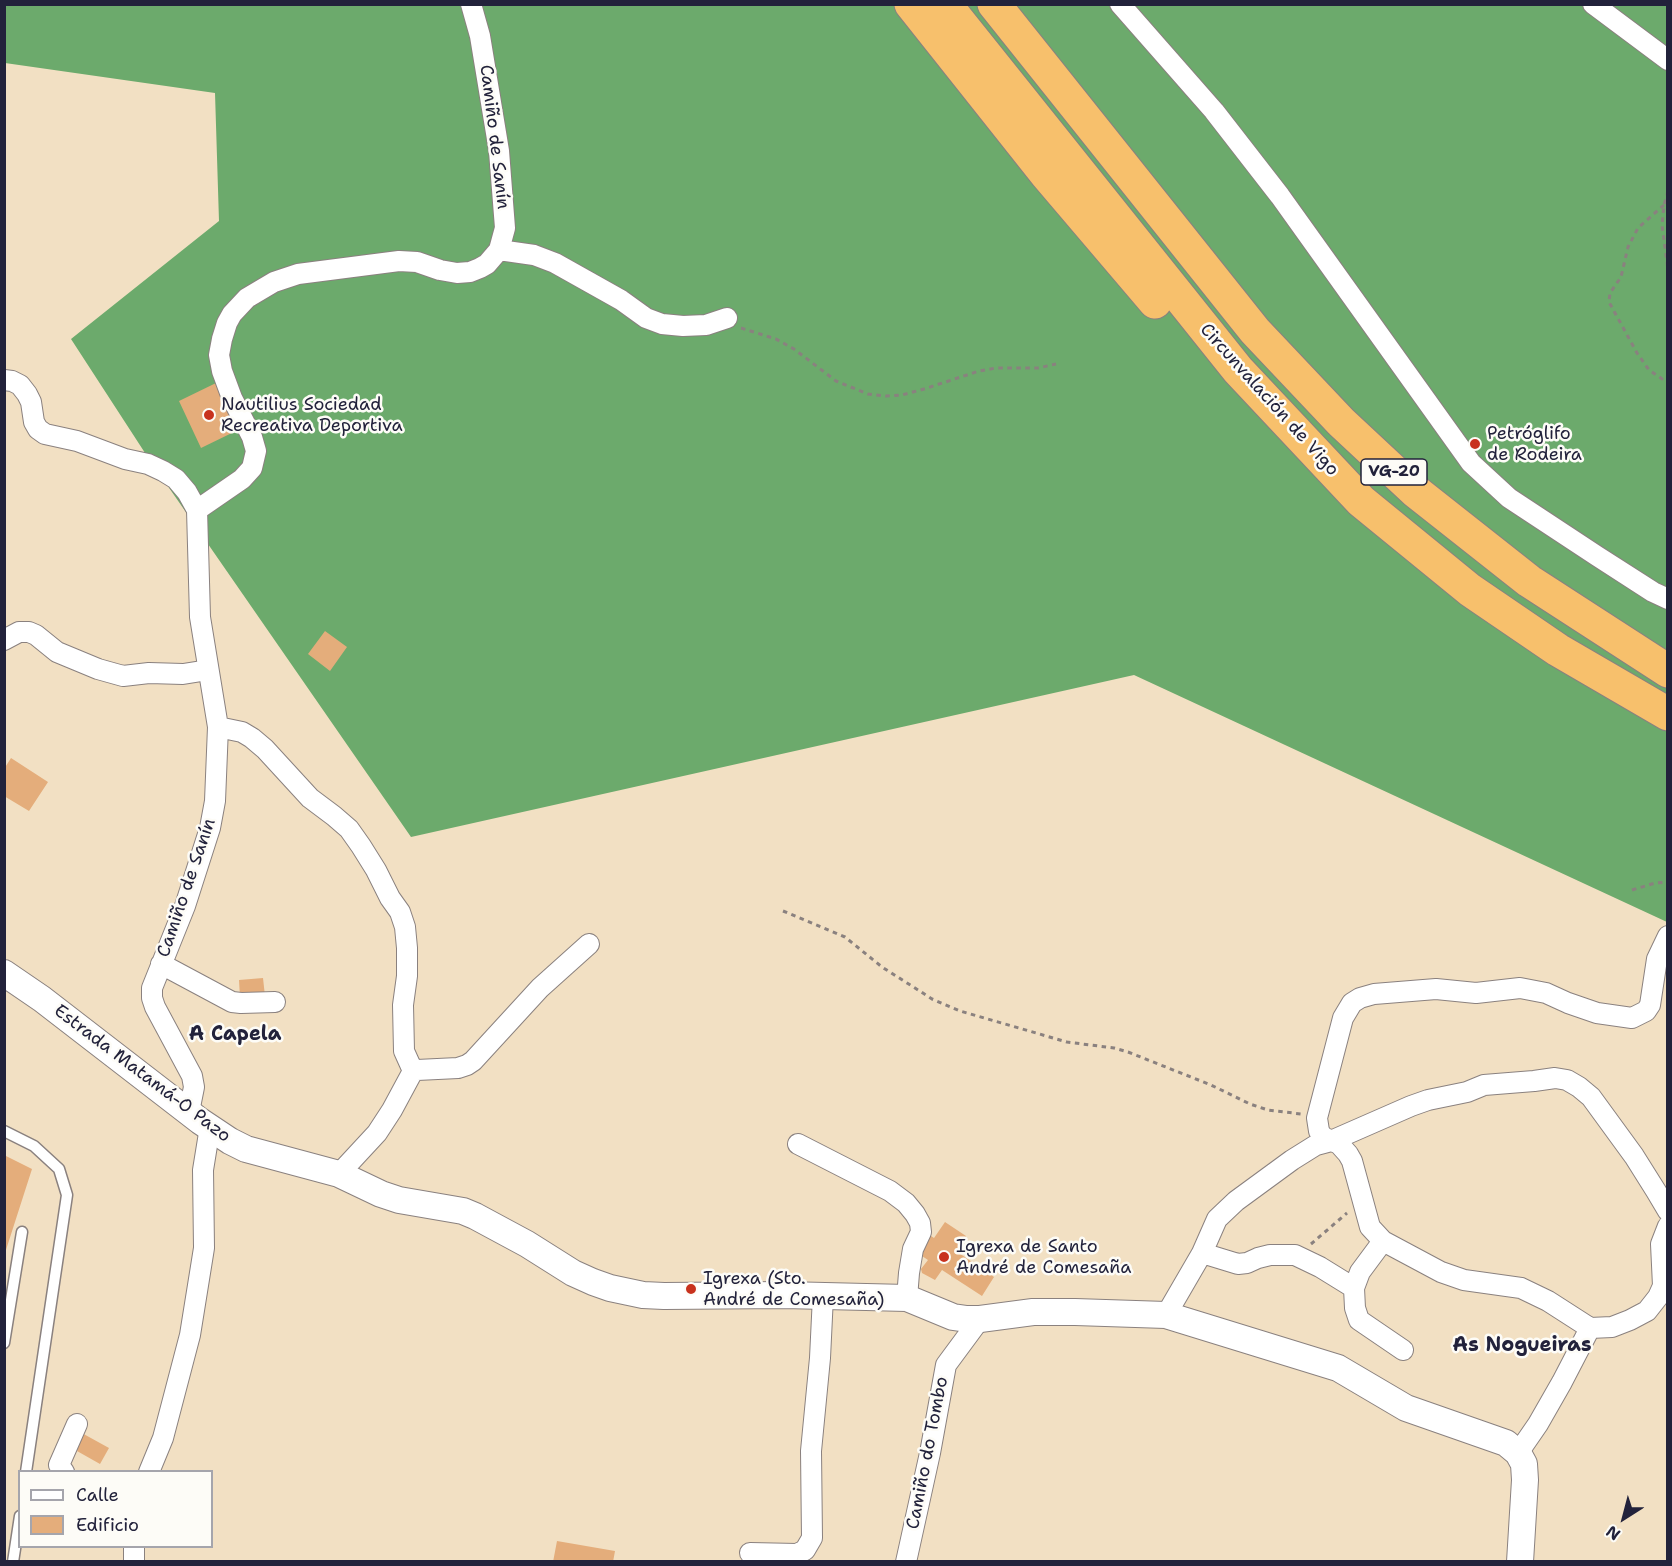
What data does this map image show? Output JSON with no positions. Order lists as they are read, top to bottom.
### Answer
{
  "streets": {
    "highway": ["Circunvalación de Vigo", "VG-20"],
    "street": ["Camiño de Sanín", "Estrada Matamá-O Pazo", "Camiño do Tombo"]
  },
  "crossings": [
    ["Camiño de Sanín", "Estrada Matamá-O Pazo"],
    ["Estrada Matamá-O Pazo", "Camiño do Tombo"]
  ],
  "districts": ["A Capela", "As Nogueiras"],
  "places": [
    "Nautilius Sociedad Recreativa Deportiva",
    "Petróglifo de Rodeira",
    "Igrexa de Santo André de Comesaña",
    "Igrexa (Sto. André de Comesaña)"
  ],
  "legend": ["Calle", "Edificio"],
  "north": "bottom left"
}
